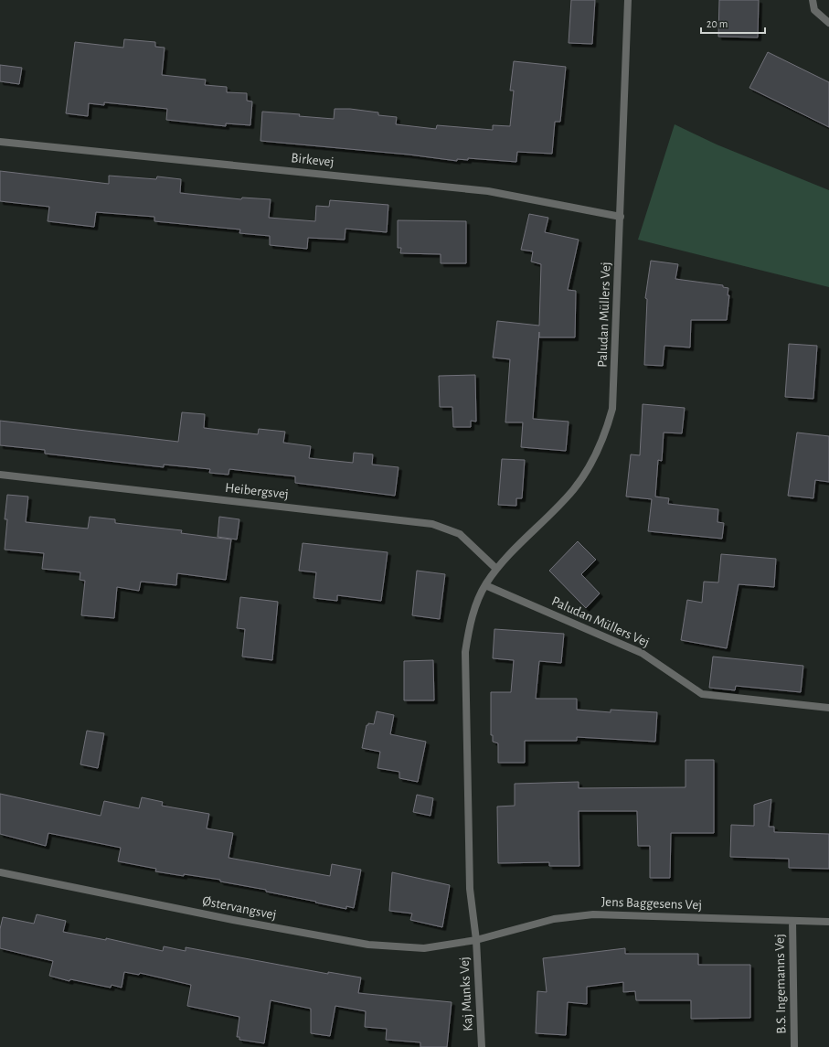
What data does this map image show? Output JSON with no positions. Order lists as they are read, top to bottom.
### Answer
{
  "streets": {
    "street": [
      "Birkevej",
      "Paludan Müllers Vej",
      "Heibergsvej",
      "Jens Baggesens Vej",
      "Østervangsvej",
      "B.S. Ingemanns Vej",
      "Kaj Munks Vej"
    ]
  },
  "crossings": [
    ["Birkevej", "Paludan Müllers Vej"],
    ["Paludan Müllers Vej", "Heibergsvej"],
    ["Paludan Müllers Vej", "Jens Baggesens Vej"],
    ["Paludan Müllers Vej", "Østervangsvej"],
    ["Paludan Müllers Vej", "Kaj Munks Vej"],
    ["Jens Baggesens Vej", "Østervangsvej"],
    ["Jens Baggesens Vej", "B.S. Ingemanns Vej"],
    ["Jens Baggesens Vej", "Kaj Munks Vej"],
    ["Østervangsvej", "Kaj Munks Vej"]
  ],
  "scale_bar": "20 m"
}
